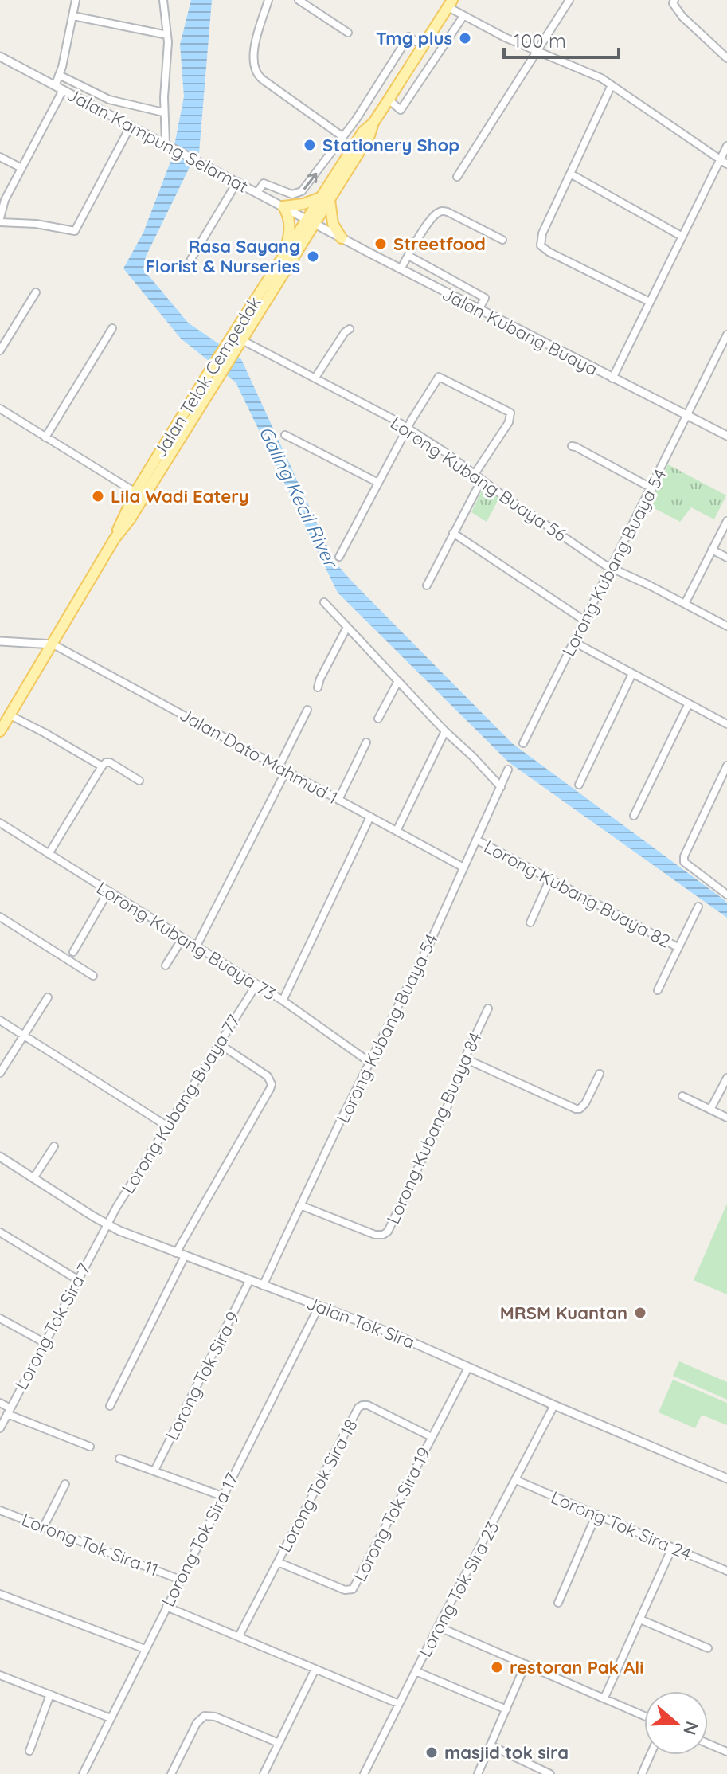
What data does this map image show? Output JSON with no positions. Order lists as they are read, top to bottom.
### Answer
{
  "streets": {
    "main road": ["Jalan Telok Cempedak"],
    "street": [
      "Jalan Kampung Selamat",
      "Jalan Kubang Buaya",
      "Lorong Kubang Buaya 56",
      "Lorong Kubang Buaya 54",
      "Jalan Dato Mahmud 1",
      "Lorong Kubang Buaya 82",
      "Lorong Kubang Buaya 73",
      "Lorong Kubang Buaya 77",
      "Lorong Kubang Buaya 84",
      "Jalan Tok Sira",
      "Lorong Tok Sira 7",
      "Lorong Tok Sira 9",
      "Lorong Tok Sira 18",
      "Lorong Tok Sira 19",
      "Lorong Tok Sira 24",
      "Lorong Tok Sira 17",
      "Lorong Tok Sira 11",
      "Lorong Tok Sira 23"
    ]
  },
  "crossings": [
    ["Jalan Kampung Selamat", "Jalan Kubang Buaya"],
    ["Jalan Kampung Selamat", "Jalan Telok Cempedak"],
    ["Jalan Kubang Buaya", "Jalan Telok Cempedak"],
    ["Jalan Kubang Buaya", "Lorong Kubang Buaya 54"],
    ["Jalan Telok Cempedak", "Lorong Kubang Buaya 56"],
    ["Jalan Telok Cempedak", "Jalan Dato Mahmud 1"],
    ["Lorong Kubang Buaya 56", "Lorong Kubang Buaya 54"],
    ["Lorong Kubang Buaya 54", "Jalan Dato Mahmud 1"],
    ["Lorong Kubang Buaya 54", "Lorong Kubang Buaya 82"],
    ["Lorong Kubang Buaya 54", "Lorong Kubang Buaya 73"],
    ["Lorong Kubang Buaya 54", "Lorong Kubang Buaya 84"],
    ["Lorong Kubang Buaya 54", "Jalan Tok Sira"],
    ["Lorong Kubang Buaya 73", "Lorong Kubang Buaya 77"],
    ["Lorong Kubang Buaya 77", "Jalan Tok Sira"],
    ["Lorong Kubang Buaya 77", "Lorong Tok Sira 7"],
    ["Jalan Tok Sira", "Lorong Tok Sira 7"],
    ["Jalan Tok Sira", "Lorong Tok Sira 9"],
    ["Jalan Tok Sira", "Lorong Tok Sira 19"],
    ["Jalan Tok Sira", "Lorong Tok Sira 17"],
    ["Jalan Tok Sira", "Lorong Tok Sira 23"],
    ["Lorong Tok Sira 18", "Lorong Tok Sira 19"],
    ["Lorong Tok Sira 24", "Lorong Tok Sira 23"],
    ["Lorong Tok Sira 17", "Lorong Tok Sira 11"]
  ],
  "water": ["Galing Kecil River"],
  "places": [
    "Tmg plus",
    "Stationery Shop",
    "Streetfood",
    "Rasa Sayang Florist & Nurseries",
    "Lila Wadi Eatery",
    "MRSM Kuantan",
    "restoran Pak Ali",
    "masjid tok sira"
  ],
  "scale_bar": "100 m",
  "north": "right"
}
